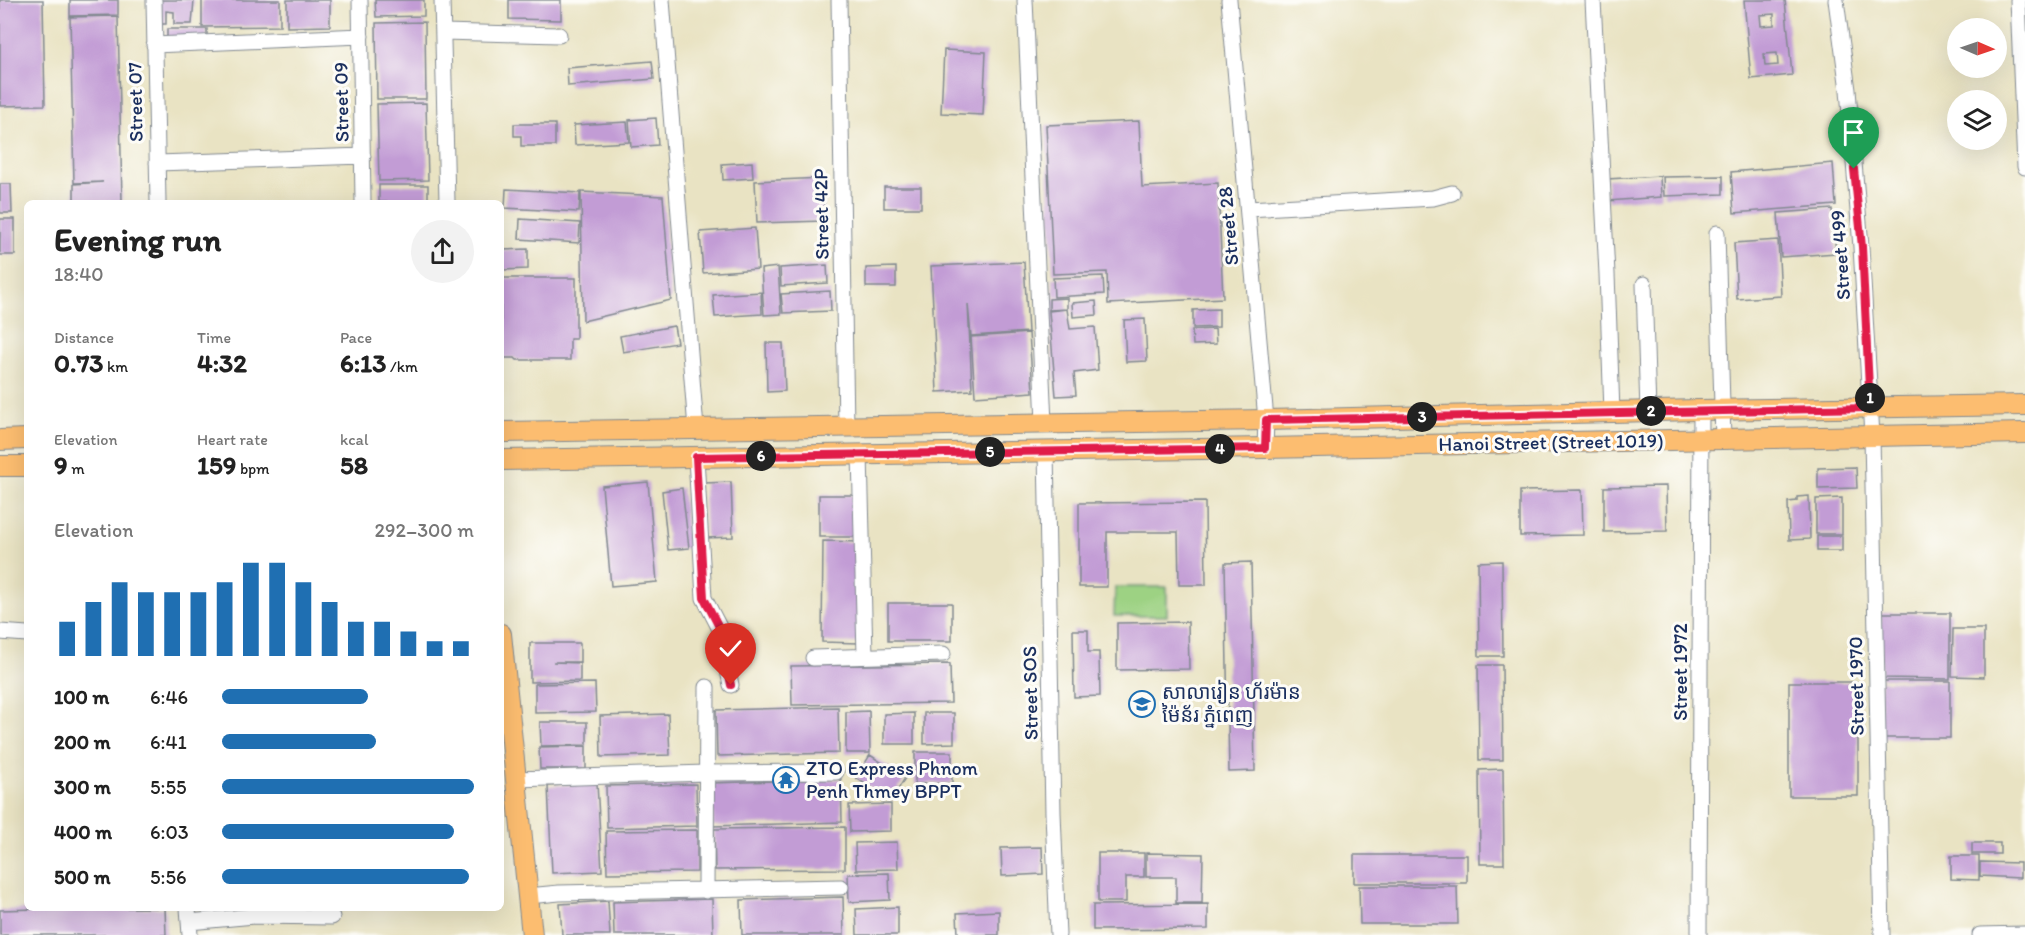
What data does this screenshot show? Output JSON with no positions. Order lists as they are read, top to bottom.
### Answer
{
  "streets": {
    "main road": ["Hanoi Street (Street 1019)"],
    "street": [
      "Street 07",
      "Street 09",
      "Street 42P",
      "Street 28",
      "Street 499",
      "Street 1972",
      "Street 1970",
      "Street SOS"
    ]
  },
  "crossings": [
    ["Street 42P", "Hanoi Street (Street 1019)"],
    ["Street 28", "Hanoi Street (Street 1019)"],
    ["Street 499", "Hanoi Street (Street 1019)"],
    ["Street 499", "Street 1970"],
    ["Hanoi Street (Street 1019)", "Street 1972"],
    ["Hanoi Street (Street 1019)", "Street 1970"],
    ["Hanoi Street (Street 1019)", "Street SOS"]
  ],
  "places": {
    "school or university": ["សាលារៀន ហ័រម៉ាន ម៉ៃន័រ ភ្នំពេញ"],
    "temple": ["ZTO Express Phnom Penh Thmey BPPT"]
  },
  "north": "right",
  "page": {
    "heading": ["Evening run", "18:40"],
    "stats": [
      ["Distance", "0.73 km"],
      ["Time", "4:32"],
      ["Pace", "6:13 /km"],
      ["Elevation", "9 m"],
      ["Heart rate", "159 bpm"],
      ["kcal", "58"]
    ],
    "pins": [
      "1",
      "2",
      "3",
      "4",
      "5",
      "6"
    ],
    "chart": ["Elevation", "292–300 m"],
    "list": [
      {
        "name": "100 m",
        "note": "6:46"
      },
      {
        "name": "200 m",
        "note": "6:41"
      },
      {
        "name": "300 m",
        "note": "5:55"
      },
      {
        "name": "400 m",
        "note": "6:03"
      },
      {
        "name": "500 m",
        "note": "5:56"
      }
    ]
  }
}
